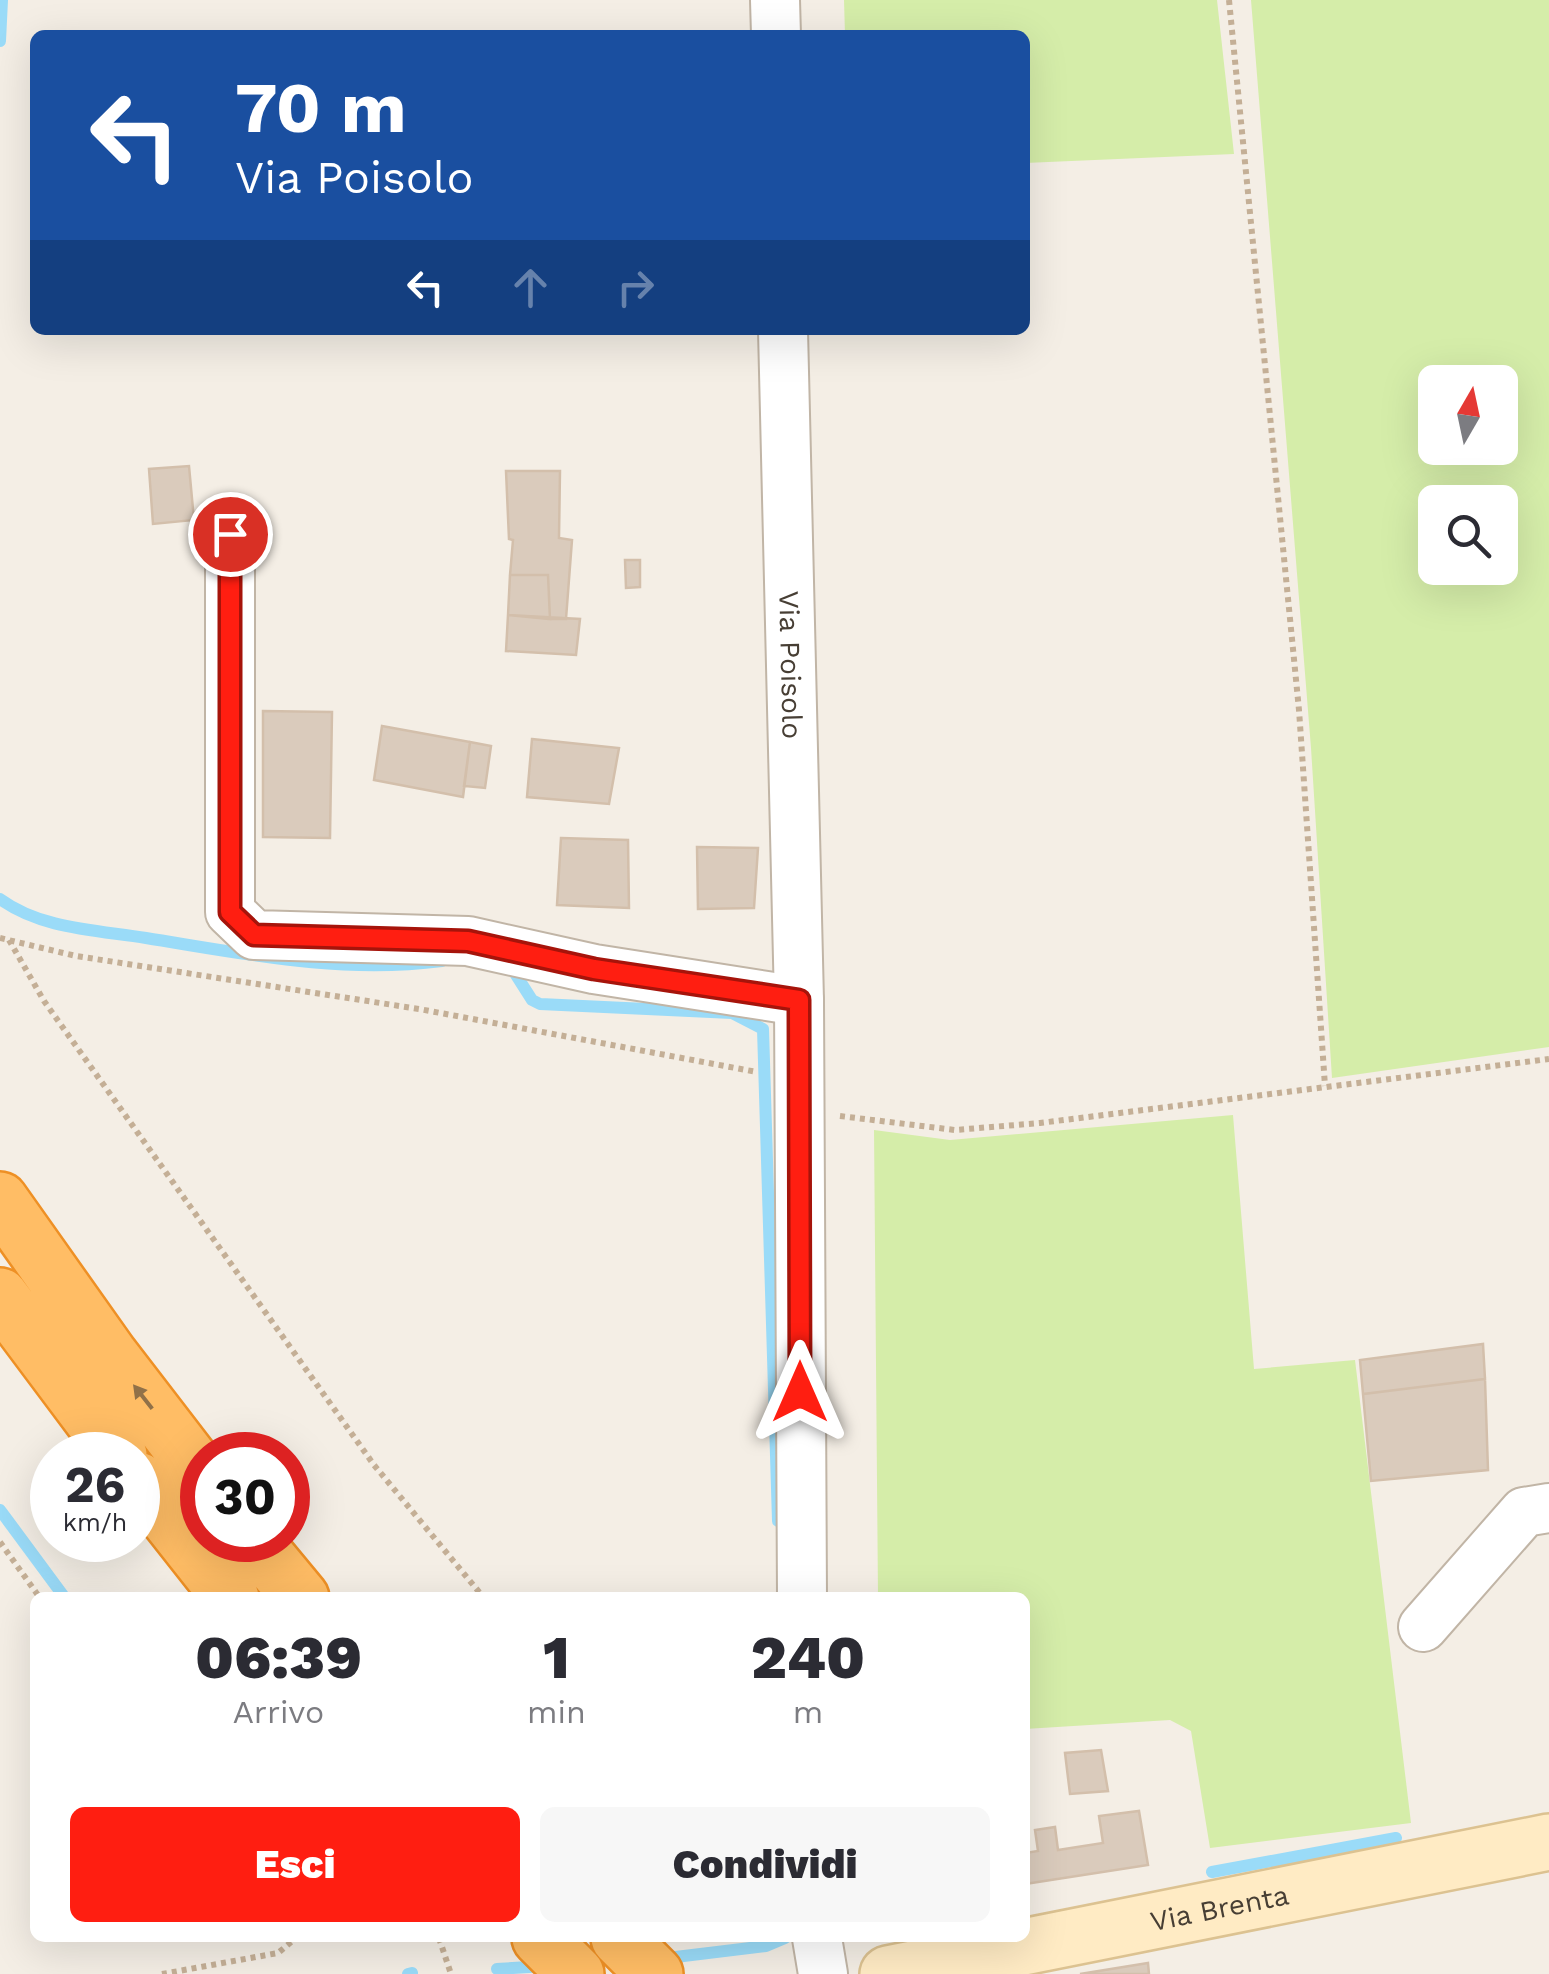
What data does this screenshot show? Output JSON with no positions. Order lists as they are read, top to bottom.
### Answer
{
  "streets": {
    "street": ["Via Poisolo", "Via Brenta"]
  },
  "north": "top",
  "page": {
    "turn": ["70 m", "Via Poisolo"],
    "speed": "26 km/h",
    "limit": "30",
    "eta": [
      "06:39",
      "Arrivo",
      "1",
      "min",
      "240",
      "m"
    ],
    "buttons": ["Esci", "Condividi"]
  }
}
